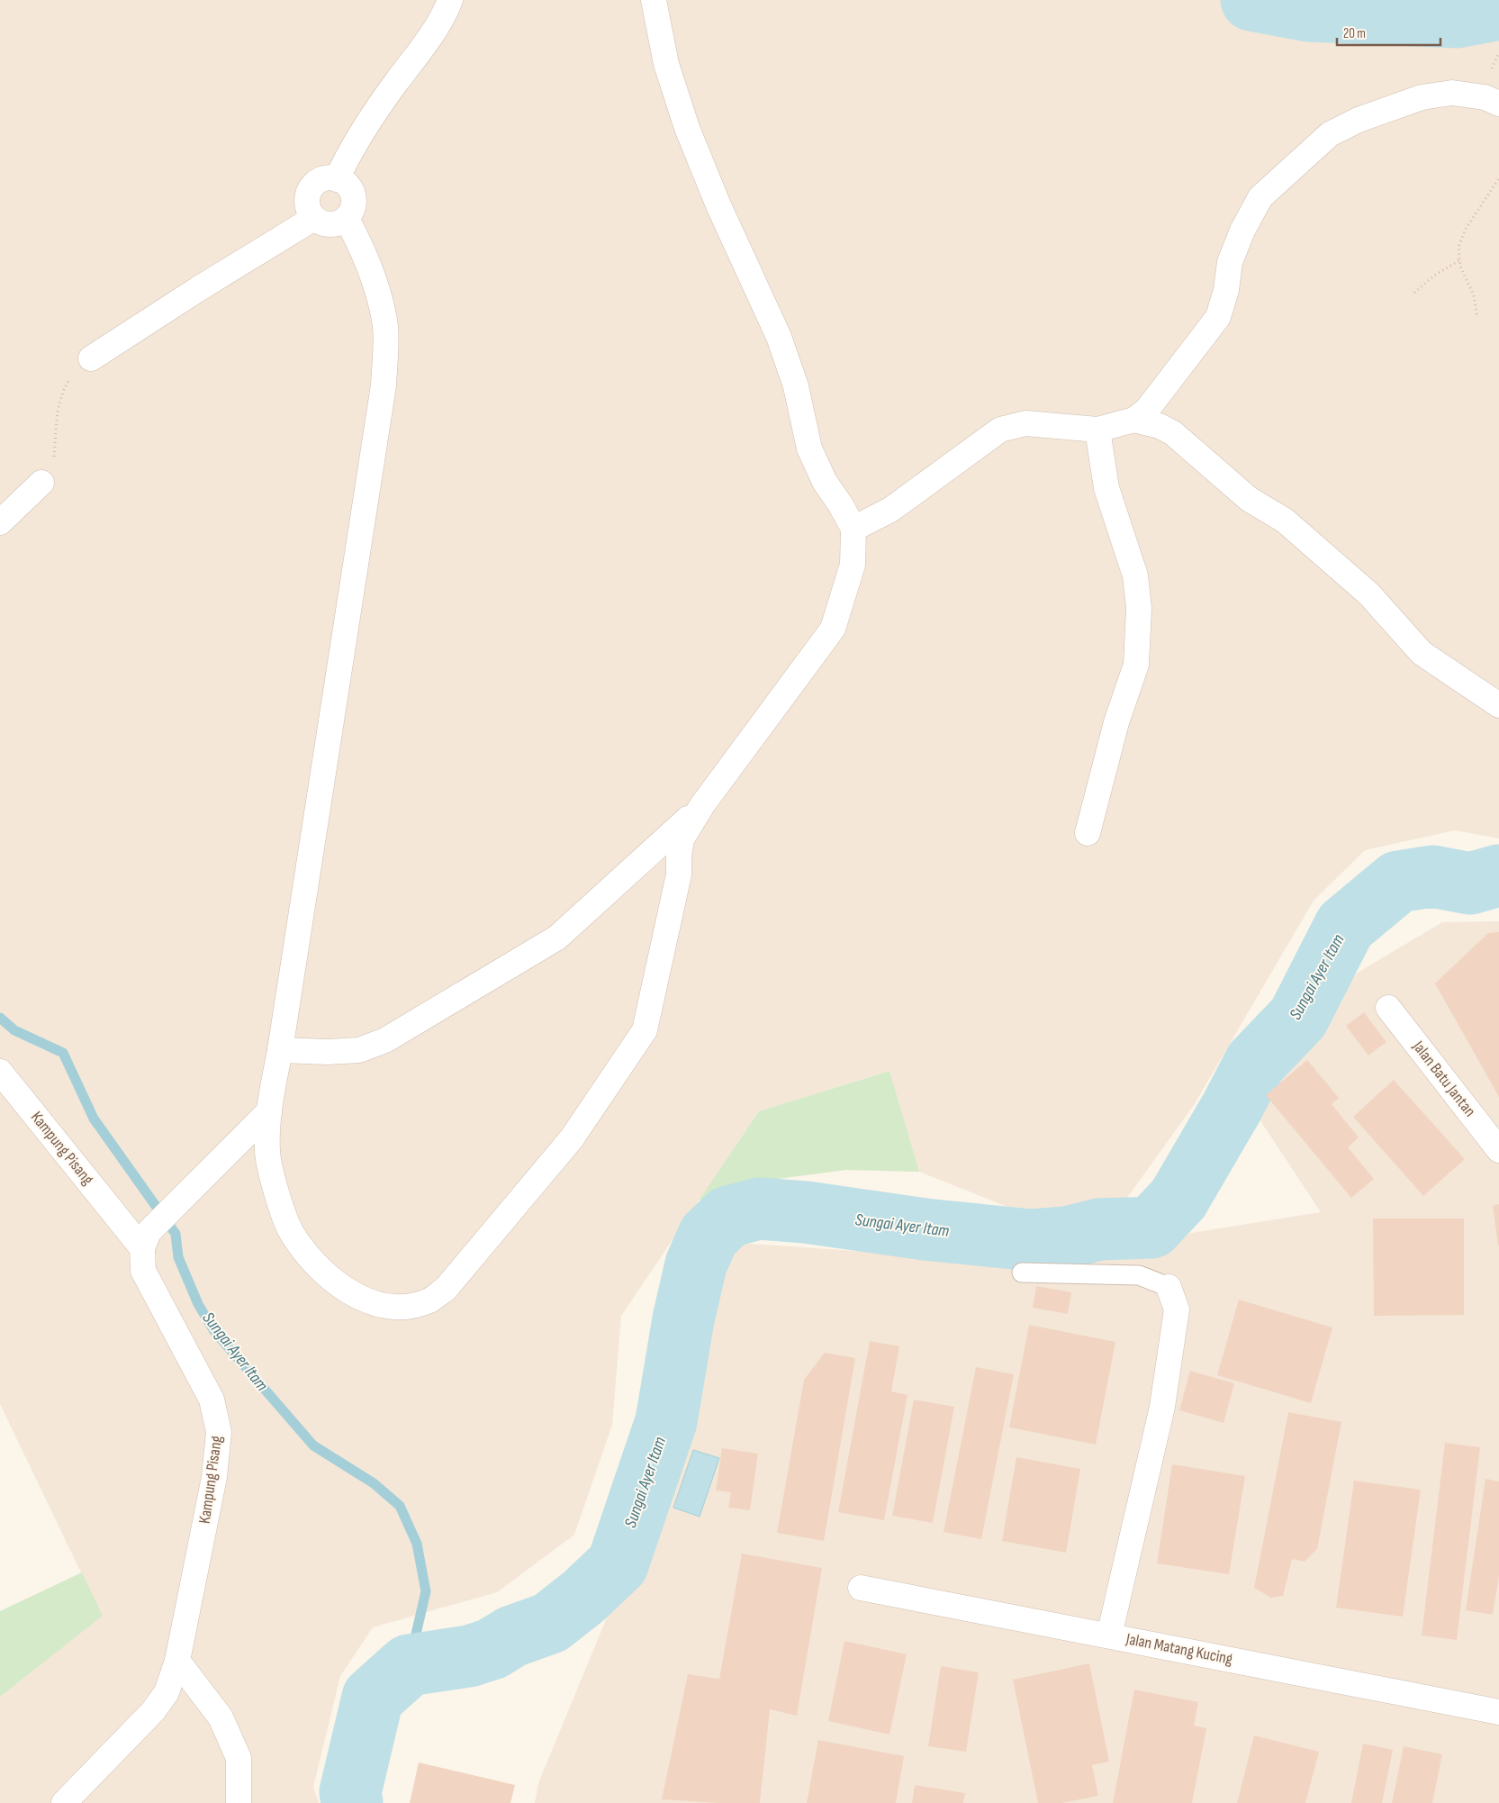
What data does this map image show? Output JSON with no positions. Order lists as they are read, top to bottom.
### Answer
{
  "streets": {
    "street": ["Jalan Batu Jantan", "Kampung Pisang", "Jalan Matang Kucing"]
  },
  "water": ["Sungai Ayer Itam"],
  "scale_bar": "20 m"
}
